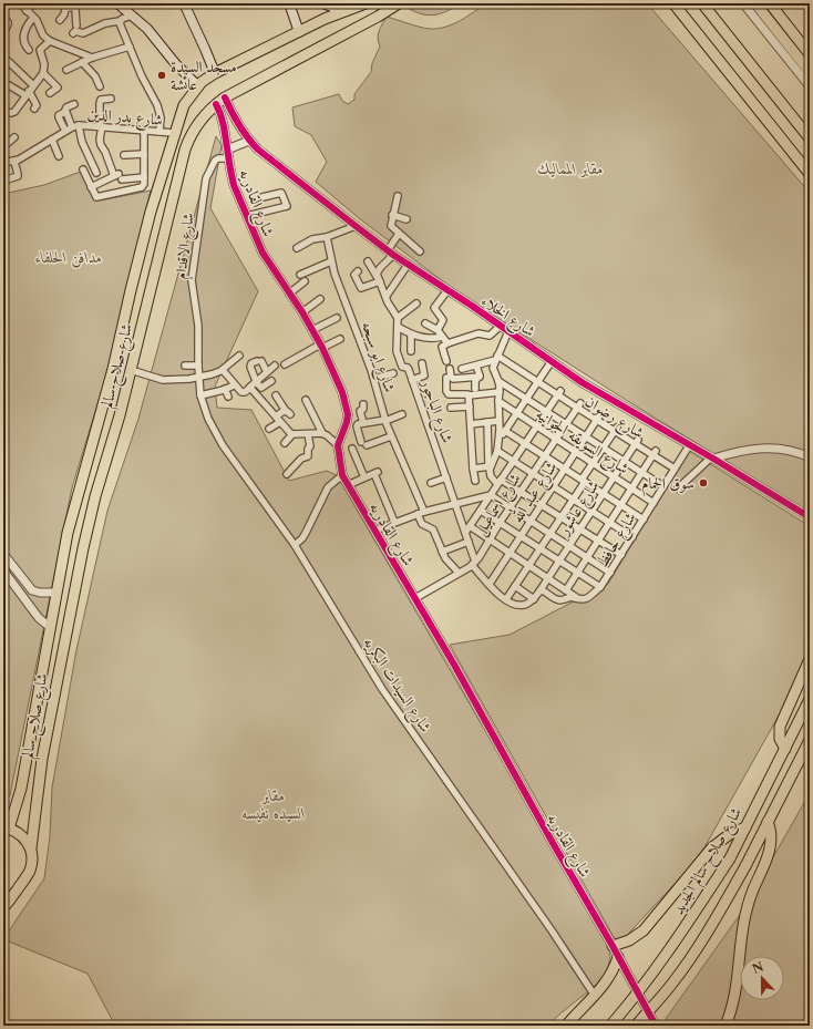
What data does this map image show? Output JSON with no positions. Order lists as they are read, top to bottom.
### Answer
{
  "streets": {
    "main road": ["شارع صلاح سالم", "شارع صلاح سالم الجديد"],
    "street": [
      "شارع بدر الدين",
      "شارع القادريه",
      "شارع الاقدام",
      "شارع الخلاء",
      "شارع ابو سبحه",
      "شارع الباجور",
      "شارع رضوان",
      "شارع السويقه الجوانيه",
      "شارع عبد الله",
      "شارع اسماعيل",
      "شارع عاشور",
      "شارع حافظ",
      "شارع السيدات البكريه"
    ]
  },
  "crossings": [
    ["شارع بدر الدين", "شارع صلاح سالم"],
    ["شارع القادريه", "شارع الاقدام"],
    ["شارع القادريه", "شارع صلاح سالم"],
    ["شارع القادريه", "شارع اسماعيل"],
    ["شارع الاقدام", "شارع السيدات البكريه"],
    ["شارع الخلاء", "شارع صلاح سالم"],
    ["شارع الخلاء", "شارع حافظ"],
    ["شارع الباجور", "شارع اسماعيل"],
    ["شارع رضوان", "شارع عبد الله"],
    ["شارع رضوان", "شارع اسماعيل"],
    ["شارع رضوان", "شارع عاشور"],
    ["شارع رضوان", "شارع حافظ"],
    ["شارع السويقه الجوانيه", "شارع عبد الله"],
    ["شارع السويقه الجوانيه", "شارع اسماعيل"],
    ["شارع السويقه الجوانيه", "شارع عاشور"],
    ["شارع السويقه الجوانيه", "شارع حافظ"],
    ["شارع عاشور", "شارع حافظ"]
  ],
  "parks": ["مقابر المماليك", "مدافن الحلفاء", "مقابر السيده نفيسه"],
  "places": ["مسجد السيدة عائشة", "سوق الحمام"],
  "north": "top"
}
